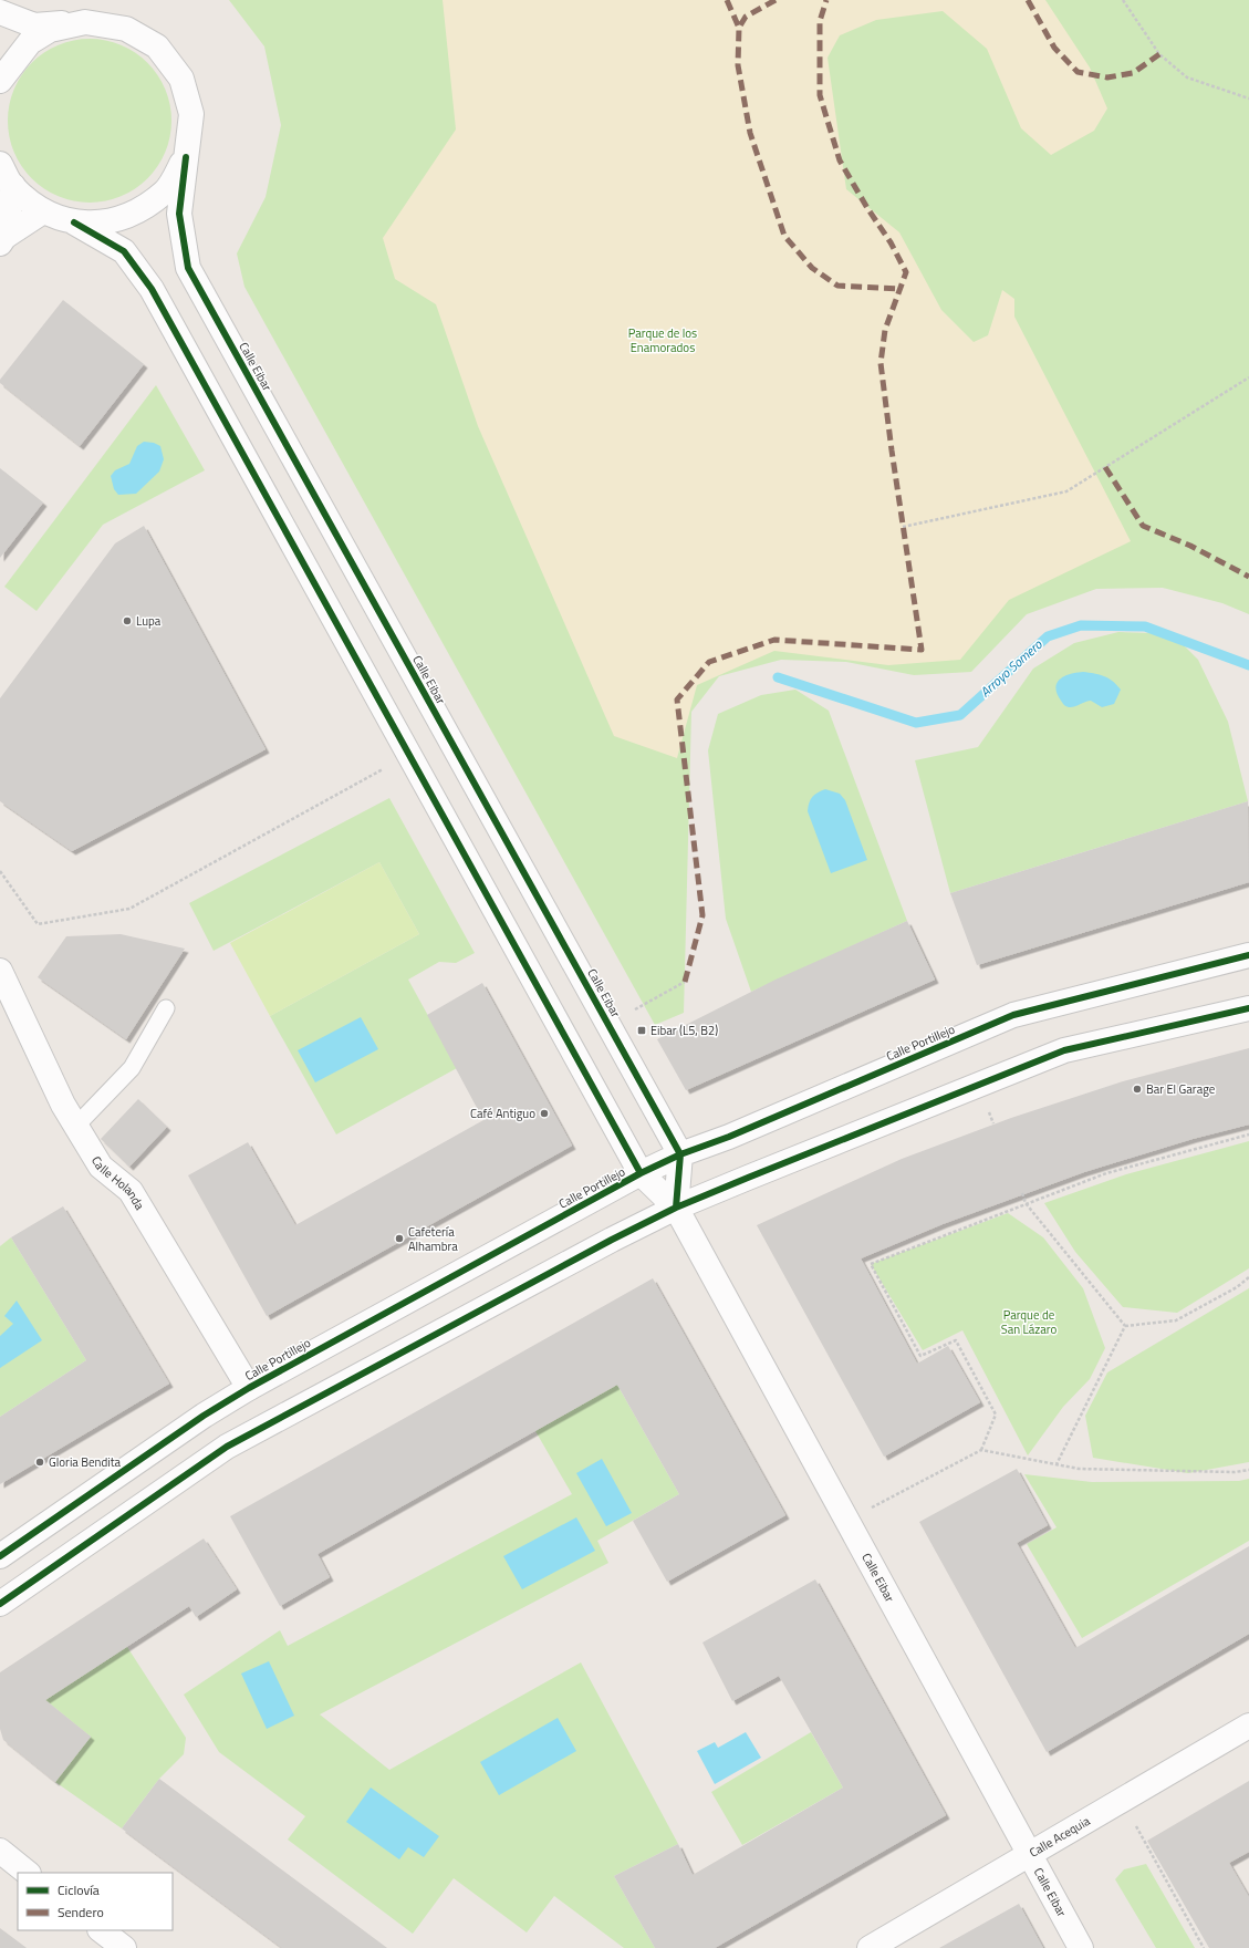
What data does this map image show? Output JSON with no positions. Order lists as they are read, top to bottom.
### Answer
{
  "streets": {
    "main road": [
      "Calle Eibar",
      "Calle Portillejo",
      "Calle Holanda",
      "Calle Acequia"
    ]
  },
  "crossings": [
    ["Calle Eibar", "Calle Portillejo"],
    ["Calle Eibar", "Calle Acequia"],
    ["Calle Portillejo", "Calle Holanda"]
  ],
  "water": ["Arroyo Somero"],
  "parks": ["Parque de los Enamorados", "Parque de San Lázaro"],
  "places": {
    "other": [
      "Lupa",
      "Bar El Garage",
      "Café Antiguo",
      "Cafetería Alhambra",
      "Gloria Bendita"
    ],
    "transit": ["Eibar (L5, B2)"]
  },
  "legend": ["Ciclovía", "Sendero"]
}
